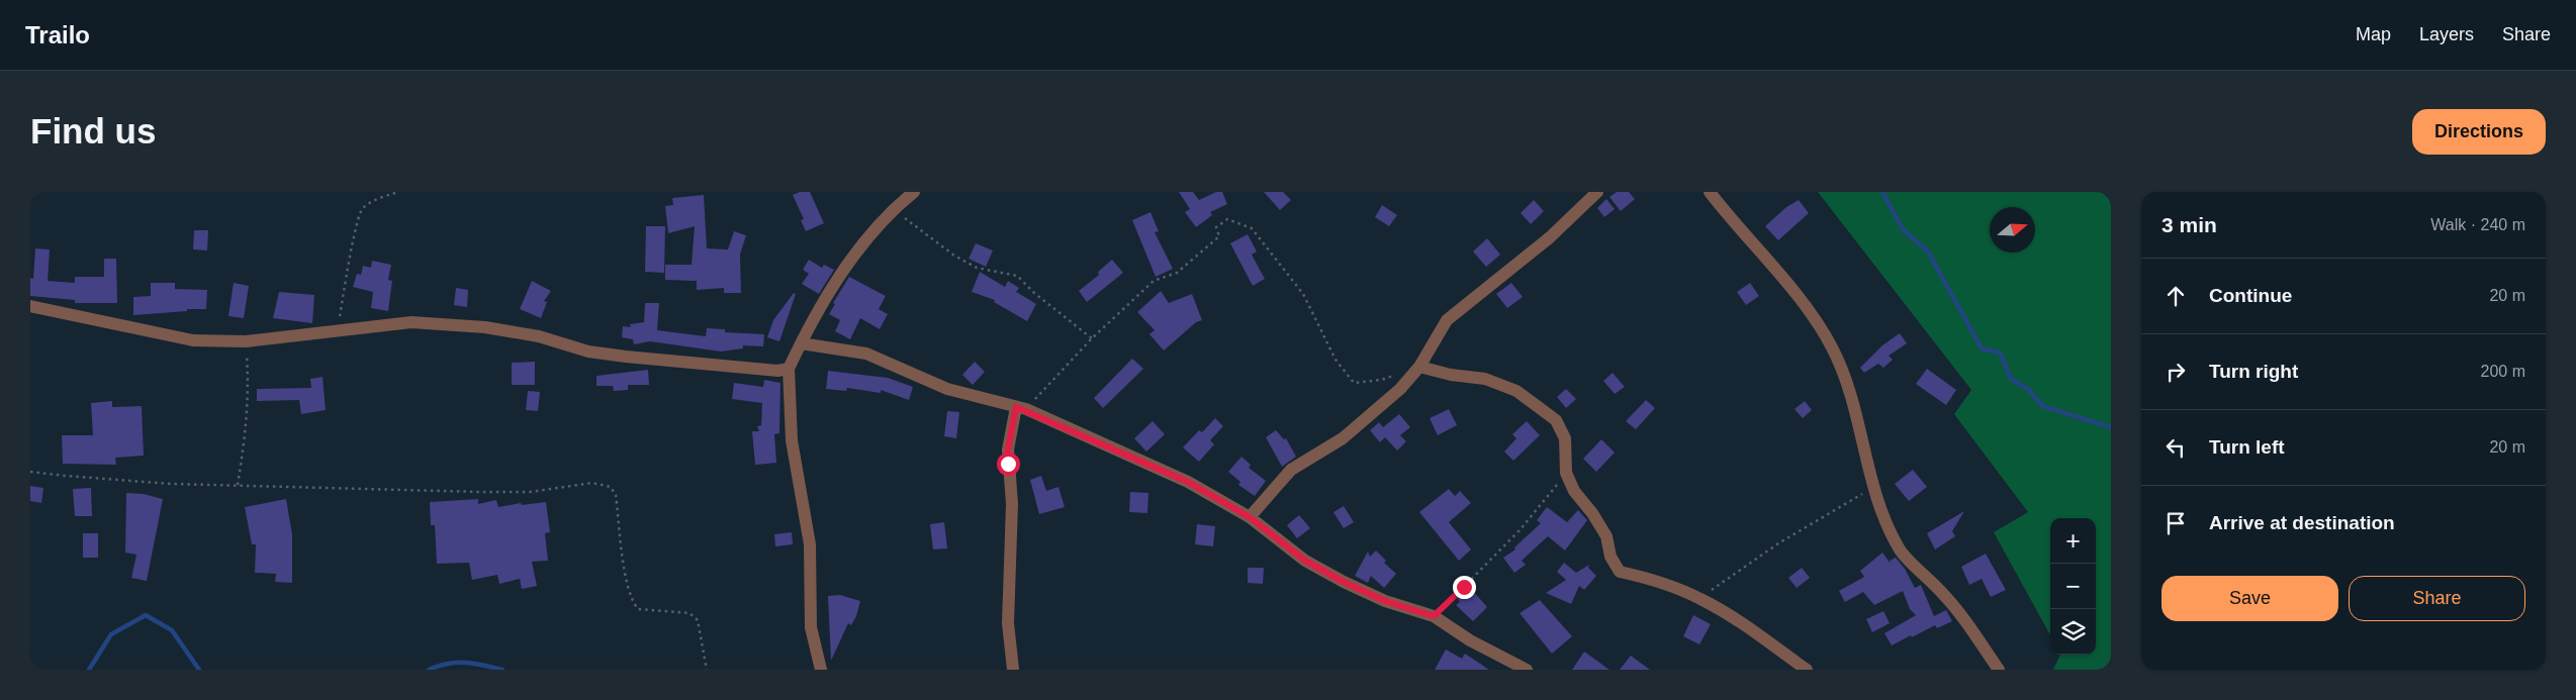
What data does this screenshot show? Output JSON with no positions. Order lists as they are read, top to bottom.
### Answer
{
  "north": "right",
  "page": {
    "header": "Trailo",
    "nav": ["Map", "Layers", "Share"],
    "buttons": [
      "Directions",
      ["Save", "Share"]
    ],
    "title": "Find us",
    "heading": ["3 min", "Walk · 240 m"],
    "list": [
      ["Continue", "20 m"],
      ["Turn right", "200 m"],
      ["Turn left", "20 m"],
      "Arrive at destination"
    ],
    "map_buttons": ["+", "−"]
  }
}
